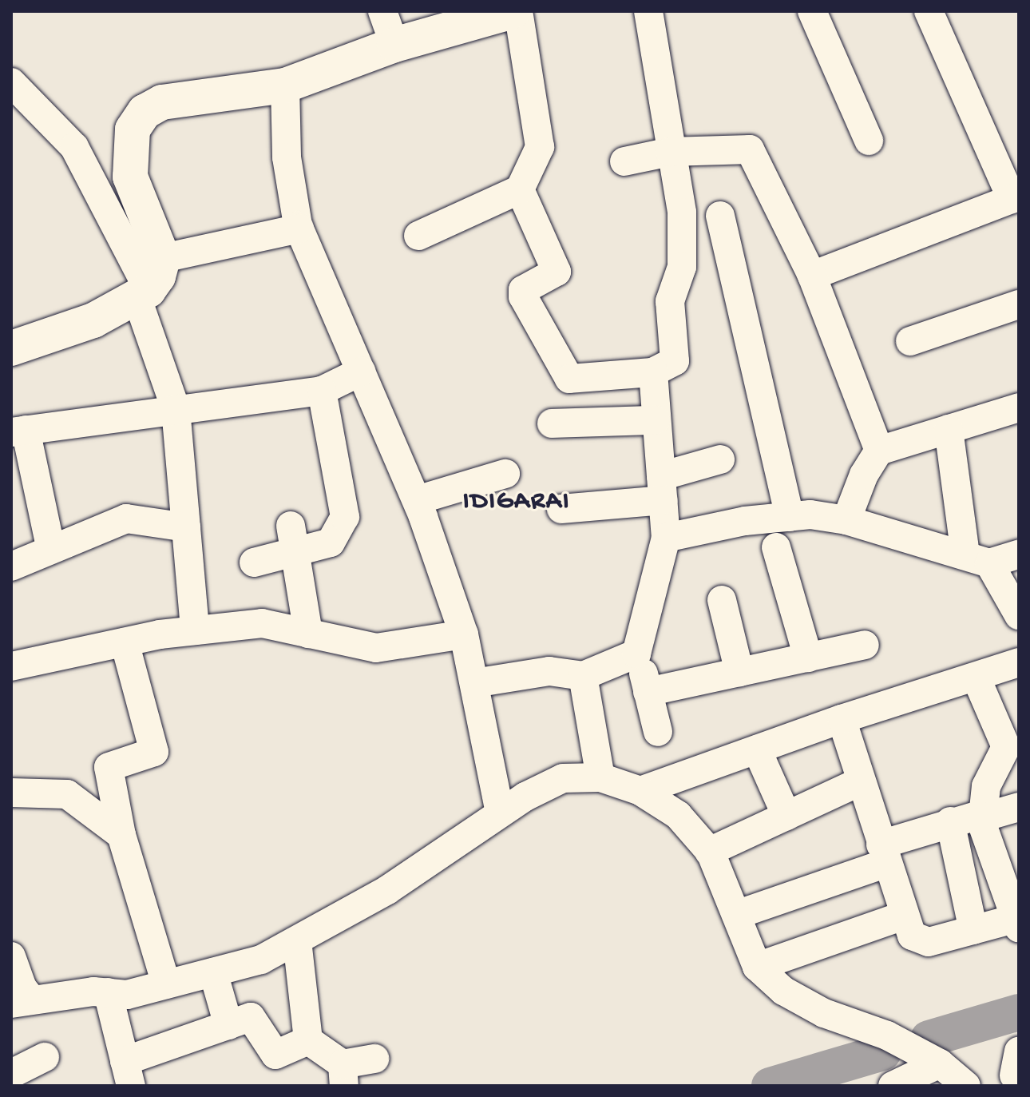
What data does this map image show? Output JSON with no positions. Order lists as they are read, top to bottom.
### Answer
{
  "districts": ["IDIGARAI"]
}
